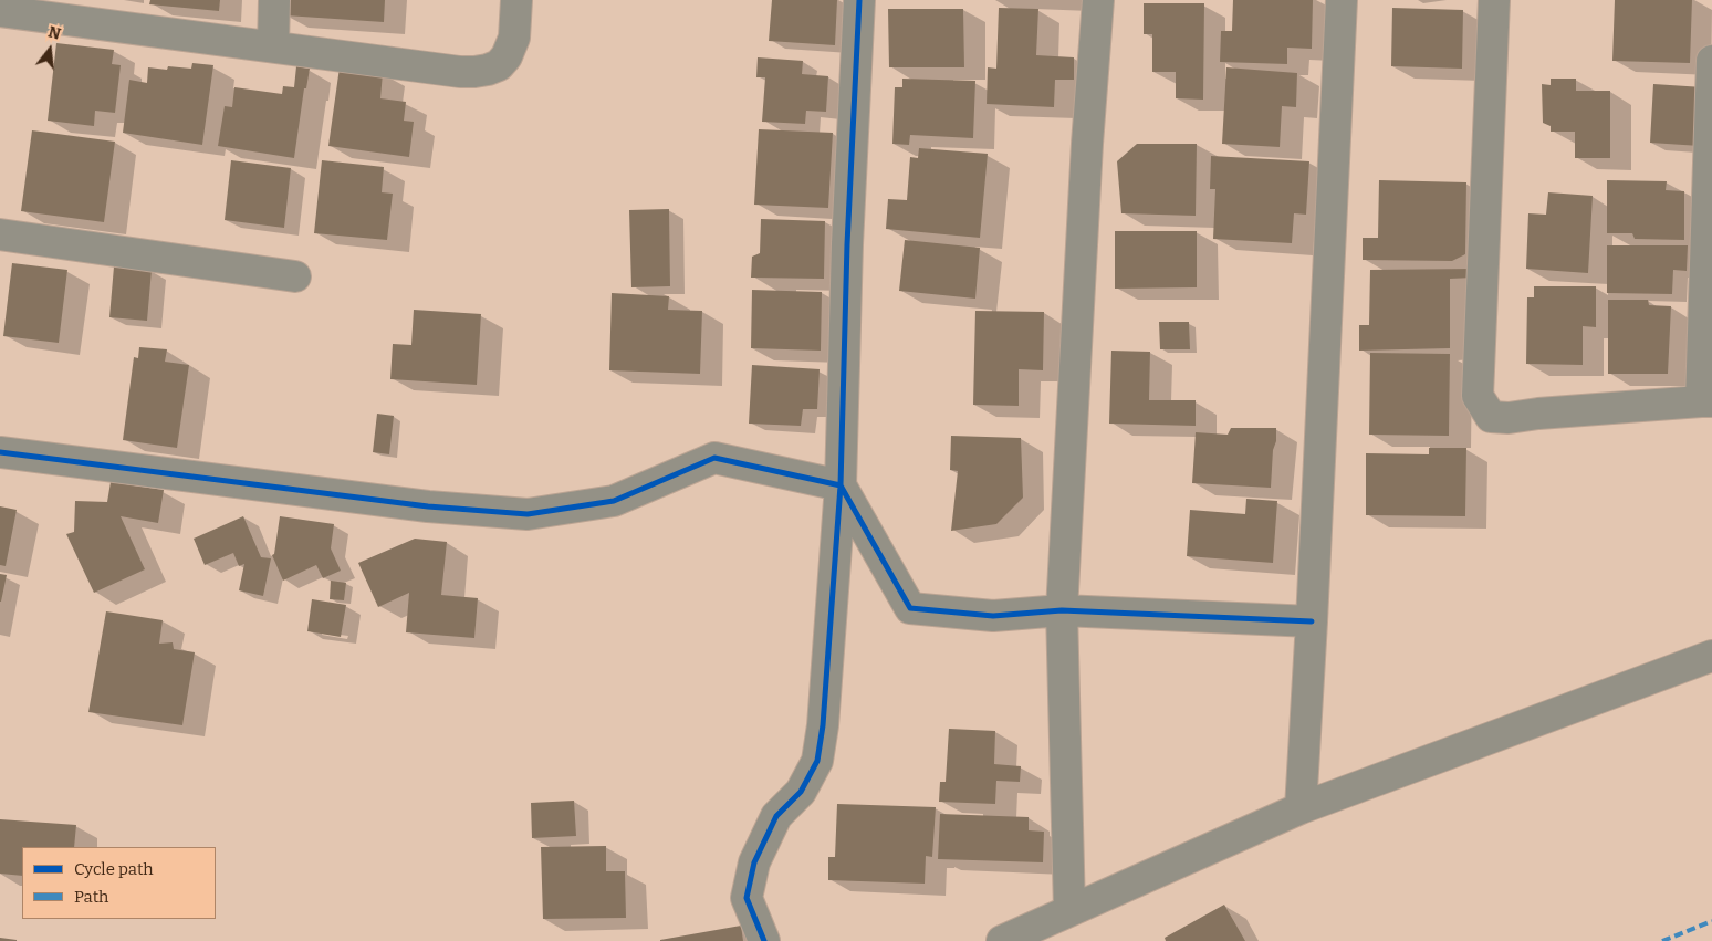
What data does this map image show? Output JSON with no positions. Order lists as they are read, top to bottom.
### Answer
{
  "legend": ["Cycle path", "Path"],
  "north": "top"
}
